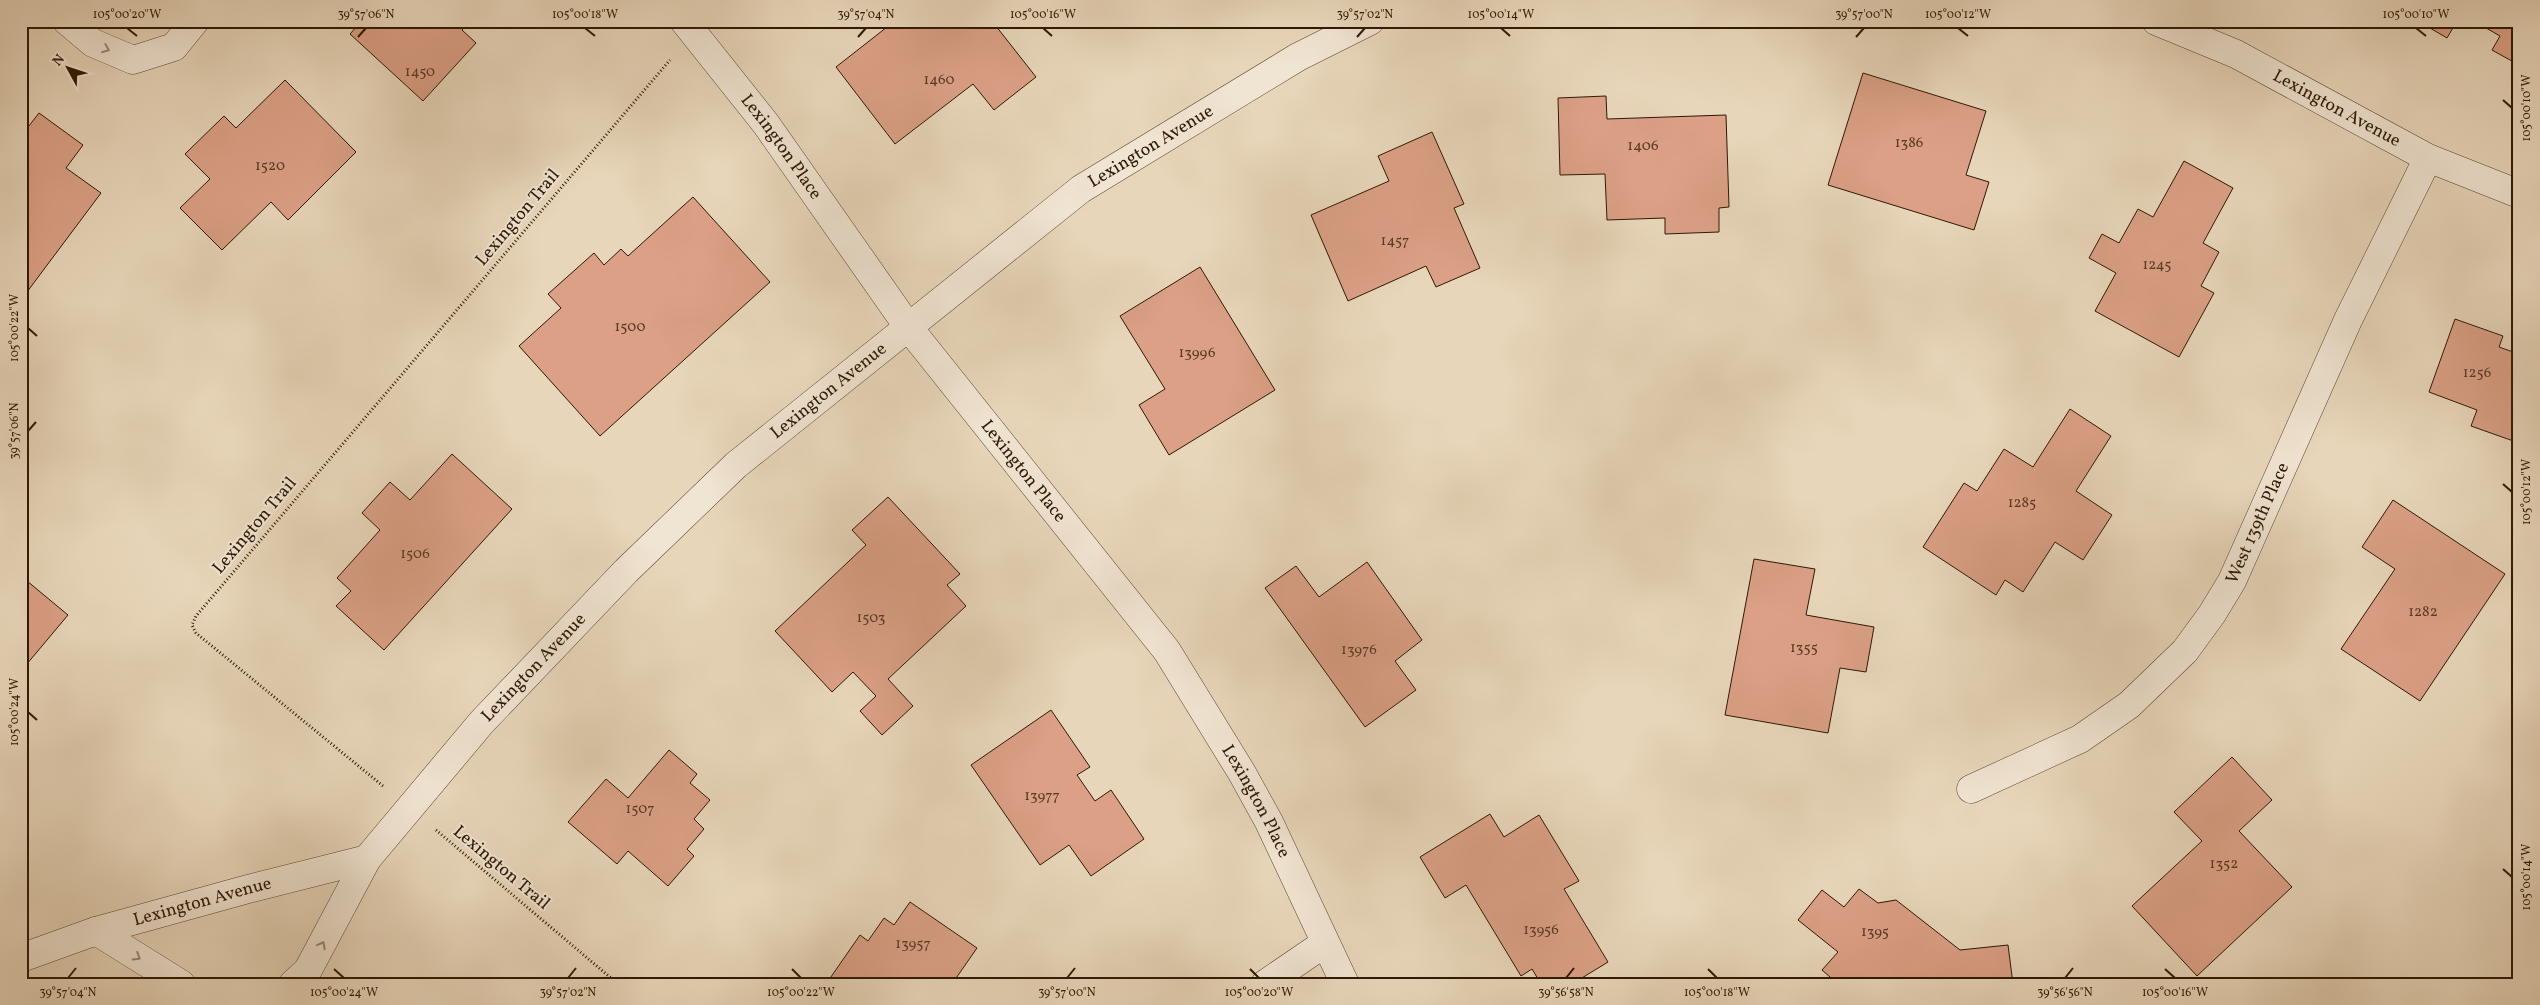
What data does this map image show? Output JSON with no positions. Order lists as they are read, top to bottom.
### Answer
{
  "streets": {
    "street": ["Lexington Avenue", "Lexington Place", "West 139th Place"],
    "path": ["Lexington Trail"]
  },
  "crossings": [
    ["Lexington Avenue", "Lexington Place"],
    ["Lexington Avenue", "Lexington Trail"],
    ["Lexington Avenue", "West 139th Place"],
    ["Lexington Place", "Lexington Trail"]
  ],
  "house_numbers": [
    "1450",
    "1460",
    "1386",
    "1406",
    "1520",
    "1457",
    "1245",
    "1500",
    "13996",
    "1256",
    "1285",
    "1506",
    "1282",
    "1503",
    "1355",
    "13976",
    "13977",
    "1507",
    "1352",
    "13956",
    "1395",
    "13957"
  ],
  "north": "top left",
  "coordinates": [
    "105°00'20\"W",
    "39°57'06\"N",
    "105°00'18\"W",
    "39°57'04\"N",
    "105°00'16\"W",
    "39°57'02\"N",
    "105°00'14\"W",
    "39°57'00\"N",
    "105°00'12\"W",
    "105°00'10\"W",
    "105°00'22\"W",
    "105°00'24\"W",
    "39°56'58\"N",
    "39°56'56\"N"
  ]
}
